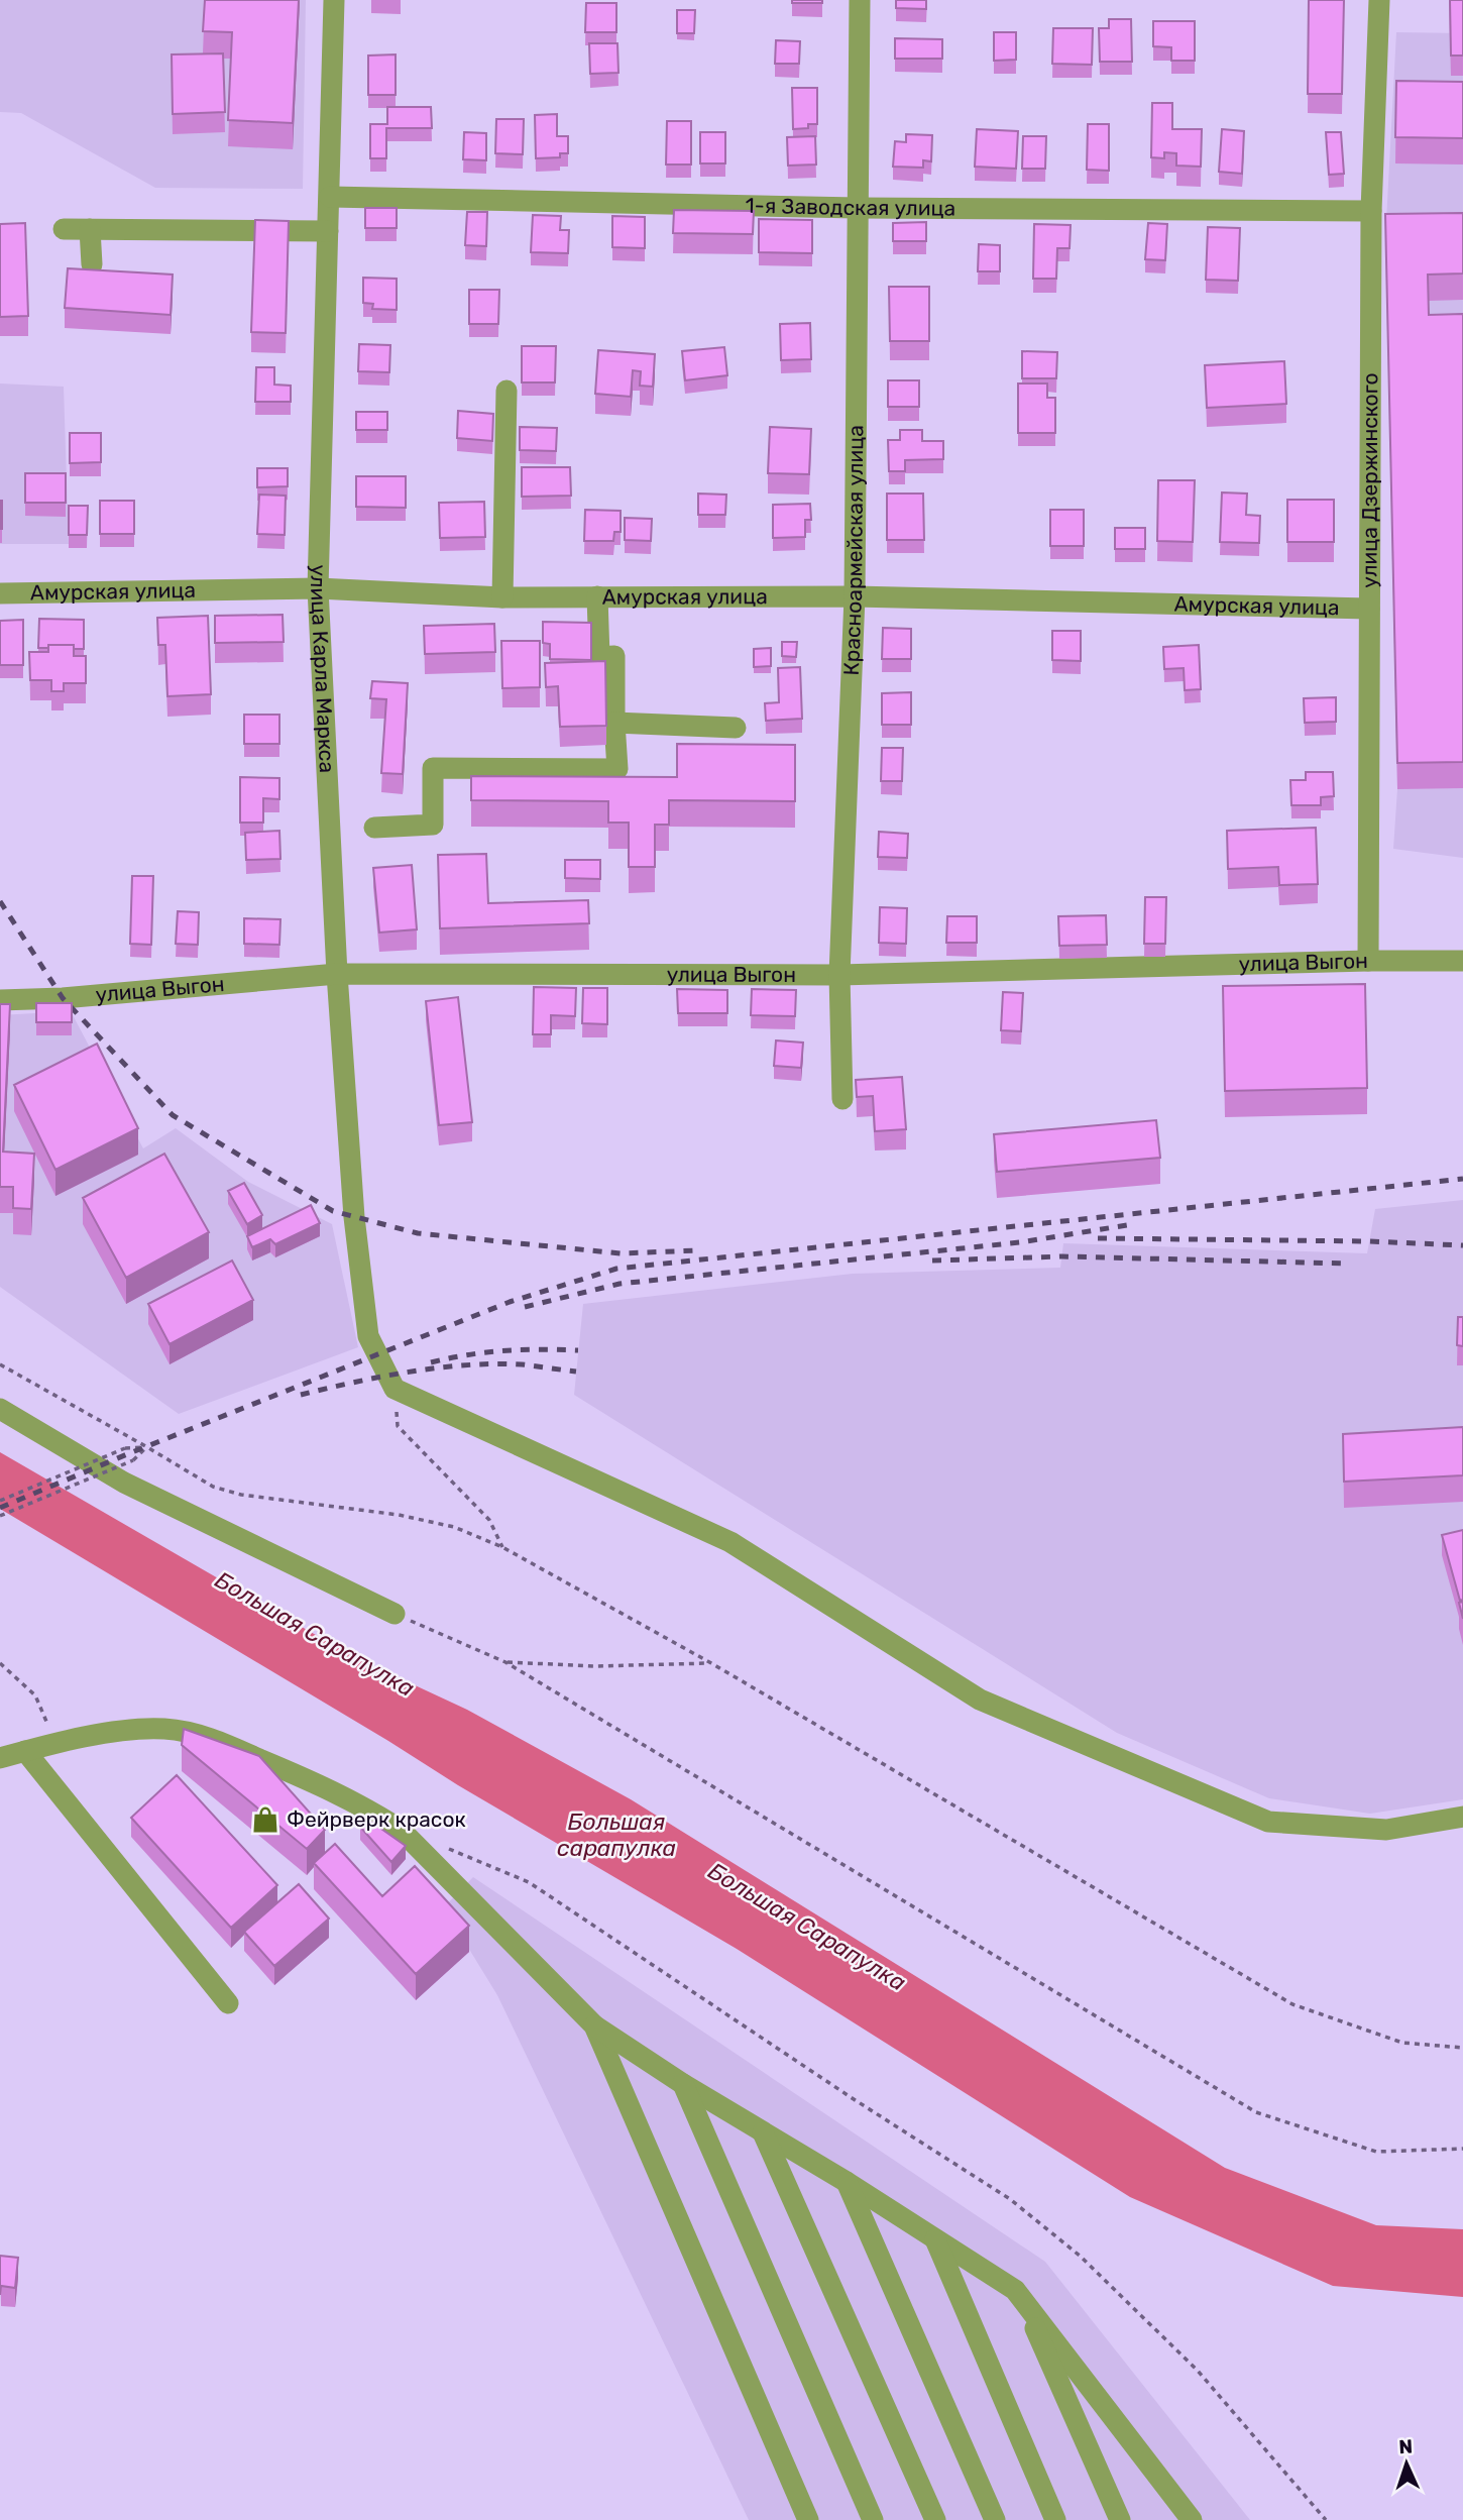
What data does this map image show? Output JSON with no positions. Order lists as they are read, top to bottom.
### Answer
{
  "streets": {
    "street": [
      "1-я Заводская улица",
      "улица Дзержинского",
      "Красноармейская улица",
      "Амурская улица",
      "улица Карла Маркса",
      "улица Выгон"
    ]
  },
  "crossings": [
    ["1-я Заводская улица", "улица Дзержинского"],
    ["1-я Заводская улица", "Красноармейская улица"],
    ["1-я Заводская улица", "улица Карла Маркса"],
    ["улица Дзержинского", "Амурская улица"],
    ["улица Дзержинского", "улица Выгон"],
    ["Красноармейская улица", "Амурская улица"],
    ["Красноармейская улица", "улица Выгон"],
    ["Амурская улица", "улица Карла Маркса"],
    ["улица Карла Маркса", "улица Выгон"]
  ],
  "water": ["Большая Сарапулка", "Большая сарапулка"],
  "places": {
    "shop": ["Фейрверк красок"]
  },
  "north": "top"
}
